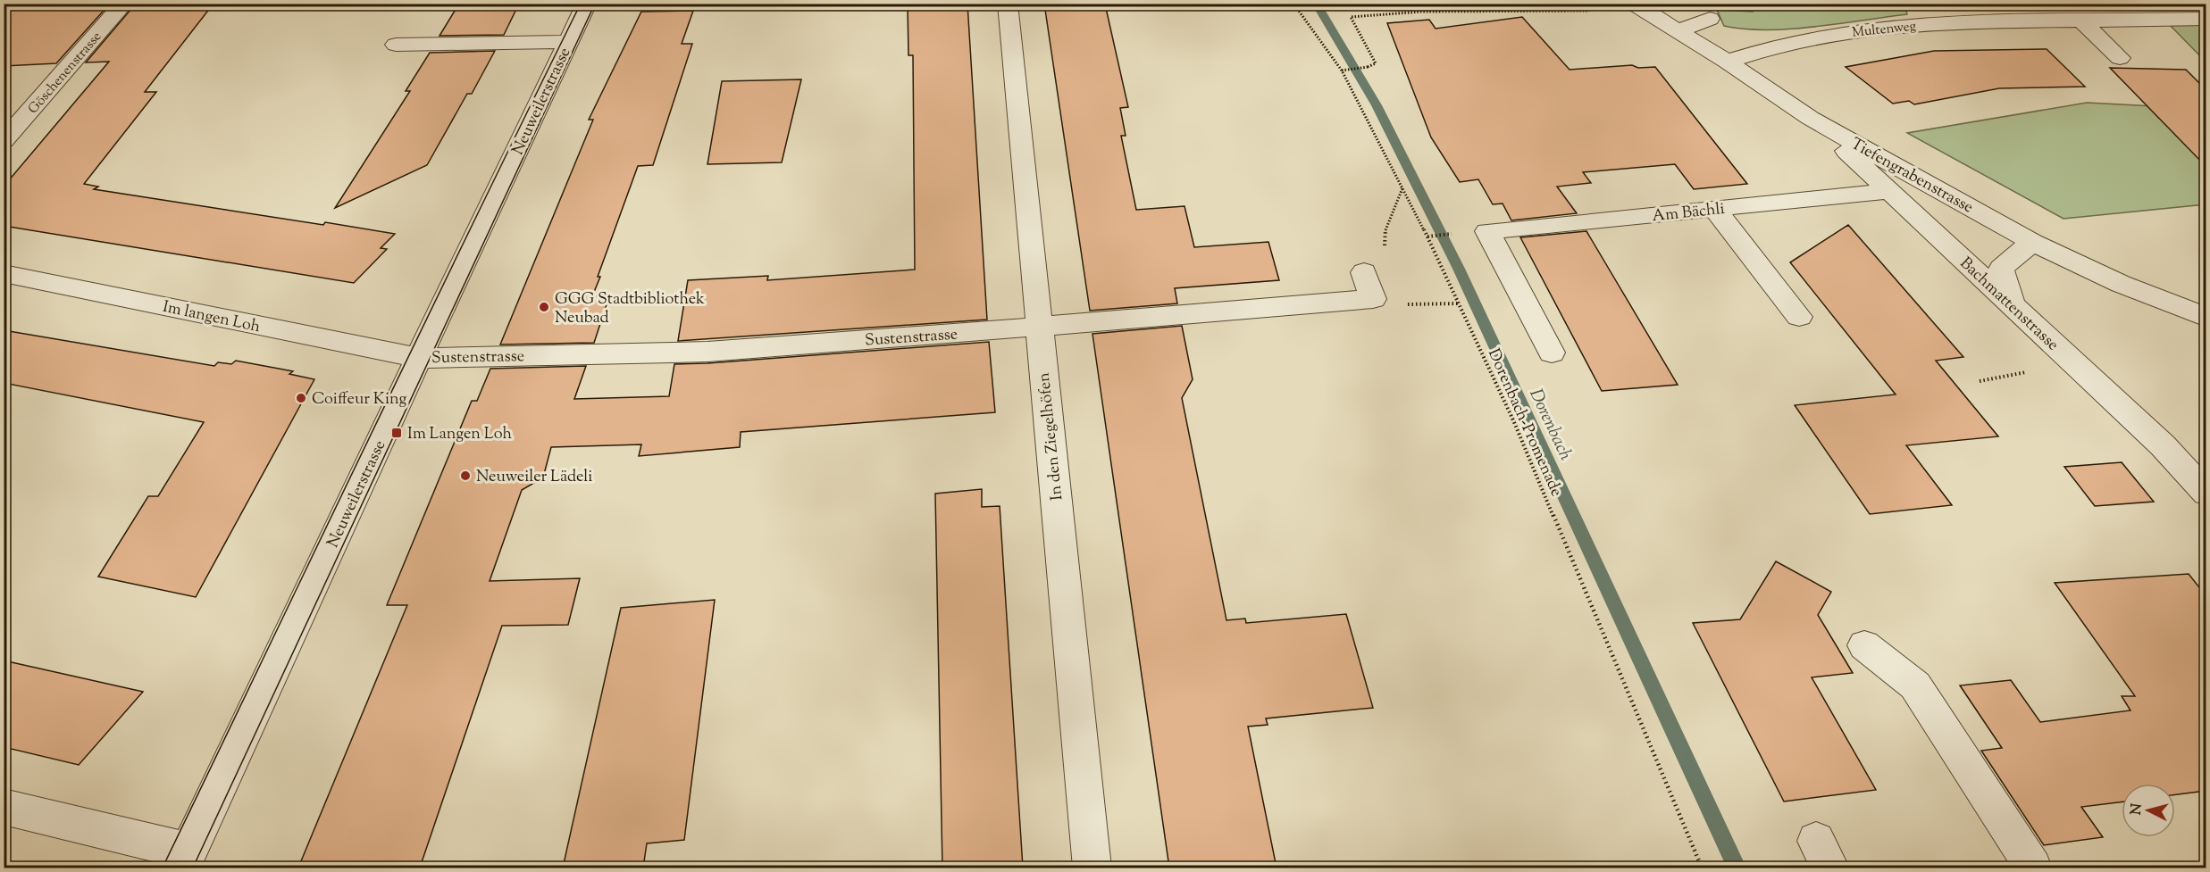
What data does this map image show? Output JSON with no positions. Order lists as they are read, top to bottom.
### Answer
{
  "streets": {
    "street": [
      "Multenweg",
      "Göschenenstrasse",
      "Neuweilerstrasse",
      "Tiefengrabenstrasse",
      "Am Bächli",
      "Bachmattenstrasse",
      "Im langen Loh",
      "Sustenstrasse",
      "In den Ziegelhöfen"
    ],
    "path": ["Dorenbach-Promenade"]
  },
  "crossings": [
    ["Multenweg", "Tiefengrabenstrasse"],
    ["Neuweilerstrasse", "Im langen Loh"],
    ["Neuweilerstrasse", "Sustenstrasse"],
    ["Tiefengrabenstrasse", "Bachmattenstrasse"],
    ["Am Bächli", "Bachmattenstrasse"],
    ["Im langen Loh", "Sustenstrasse"],
    ["Sustenstrasse", "In den Ziegelhöfen"]
  ],
  "water": ["Dorenbach"],
  "places": {
    "other": ["GGG Stadtbibliothek Neubad", "Coiffeur King", "Neuweiler Lädeli"],
    "transit": ["Im Langen Loh"]
  },
  "north": "left"
}
